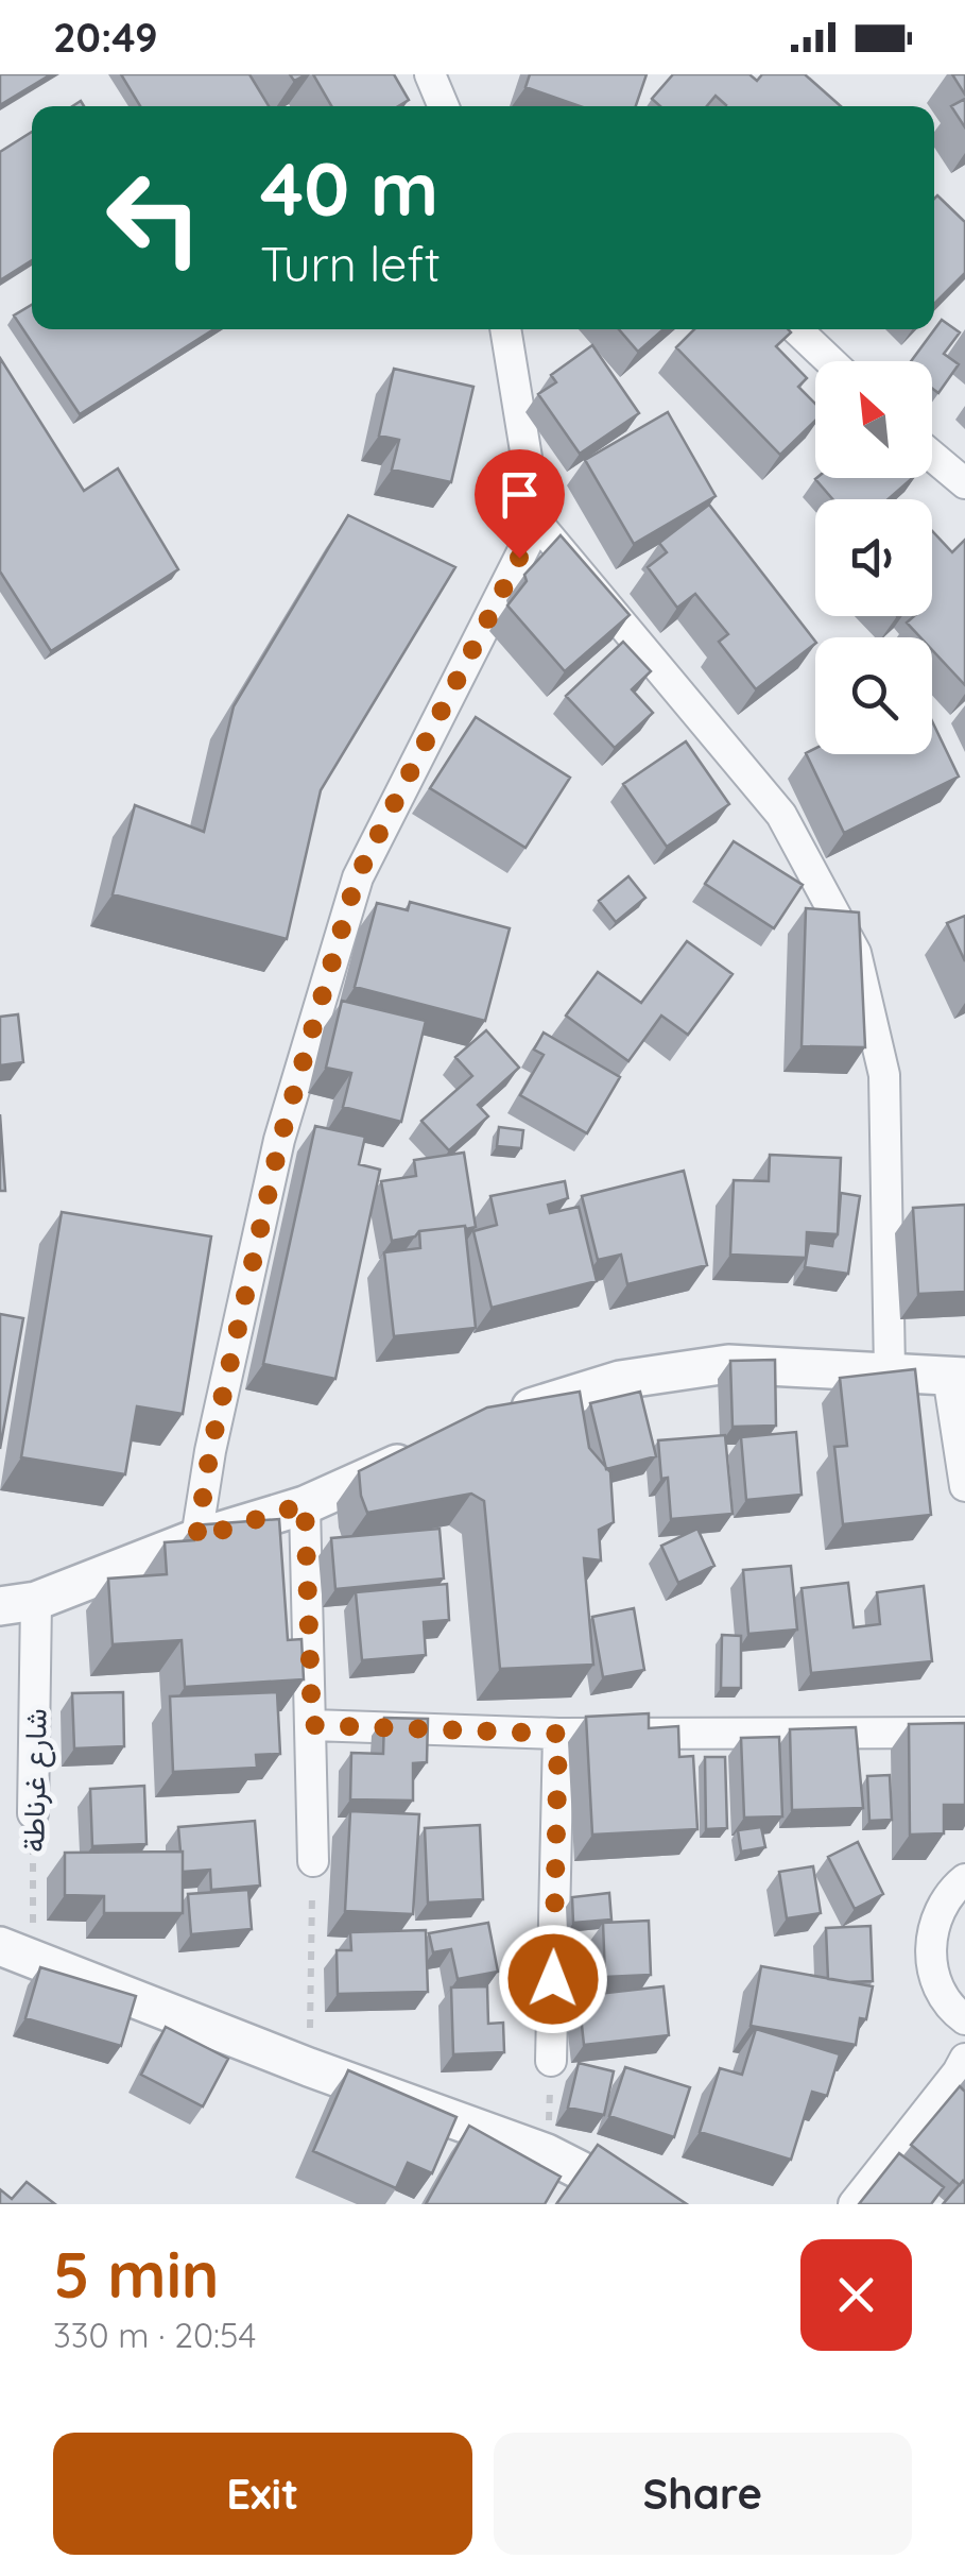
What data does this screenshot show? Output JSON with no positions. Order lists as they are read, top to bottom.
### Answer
{
  "streets": {
    "street": ["شارع غرناطة"]
  },
  "north": "top left",
  "page": {
    "status": "20:49",
    "turn": ["40 m", "Turn left"],
    "heading": ["5 min", "330 m · 20:54"],
    "buttons": ["Exit", "Share"]
  }
}
